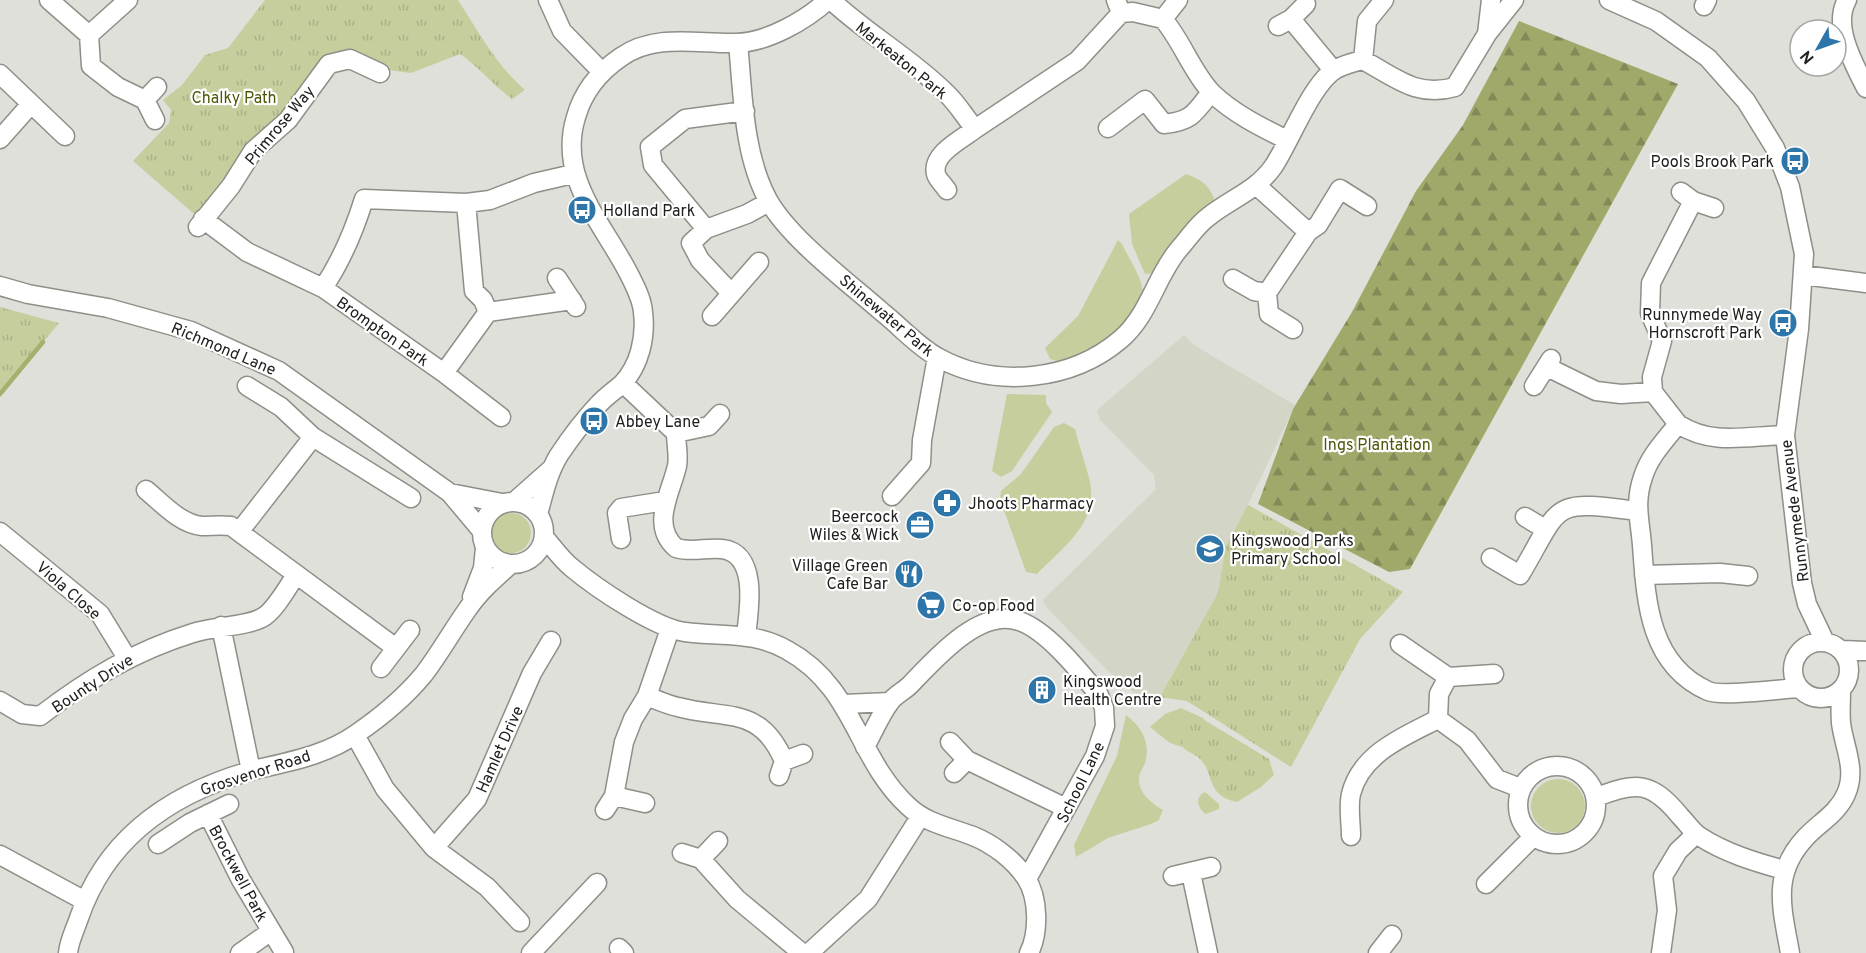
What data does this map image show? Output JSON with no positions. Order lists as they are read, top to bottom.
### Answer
{
  "streets": {
    "street": [
      "Markeaton Park",
      "Primrose Way",
      "Shinewater Park",
      "Brompton Park",
      "Richmond Lane",
      "Runnymede Avenue",
      "Viola Close",
      "Bounty Drive",
      "Hamlet Drive",
      "Grosvenor Road",
      "School Lane",
      "Brockwell Park"
    ]
  },
  "crossings": [
    ["Primrose Way", "Brompton Park"],
    ["Richmond Lane", "Grosvenor Road"],
    ["Viola Close", "Bounty Drive"]
  ],
  "parks": ["Chalky Path", "Ings Plantation"],
  "places": {
    "bus stop": [
      "Pools Brook Park",
      "Holland Park",
      "Runnymede Way Hornscroft Park",
      "Abbey Lane"
    ],
    "pharmacy": ["Jhoots Pharmacy"],
    "office": ["Beercock Wiles & Wick"],
    "school or university": ["Kingswood Parks Primary School"],
    "restaurant": ["Village Green Cafe Bar"],
    "supermarket": ["Co-op Food"],
    "building": ["Kingswood Health Centre"]
  },
  "north": "bottom left"
}
